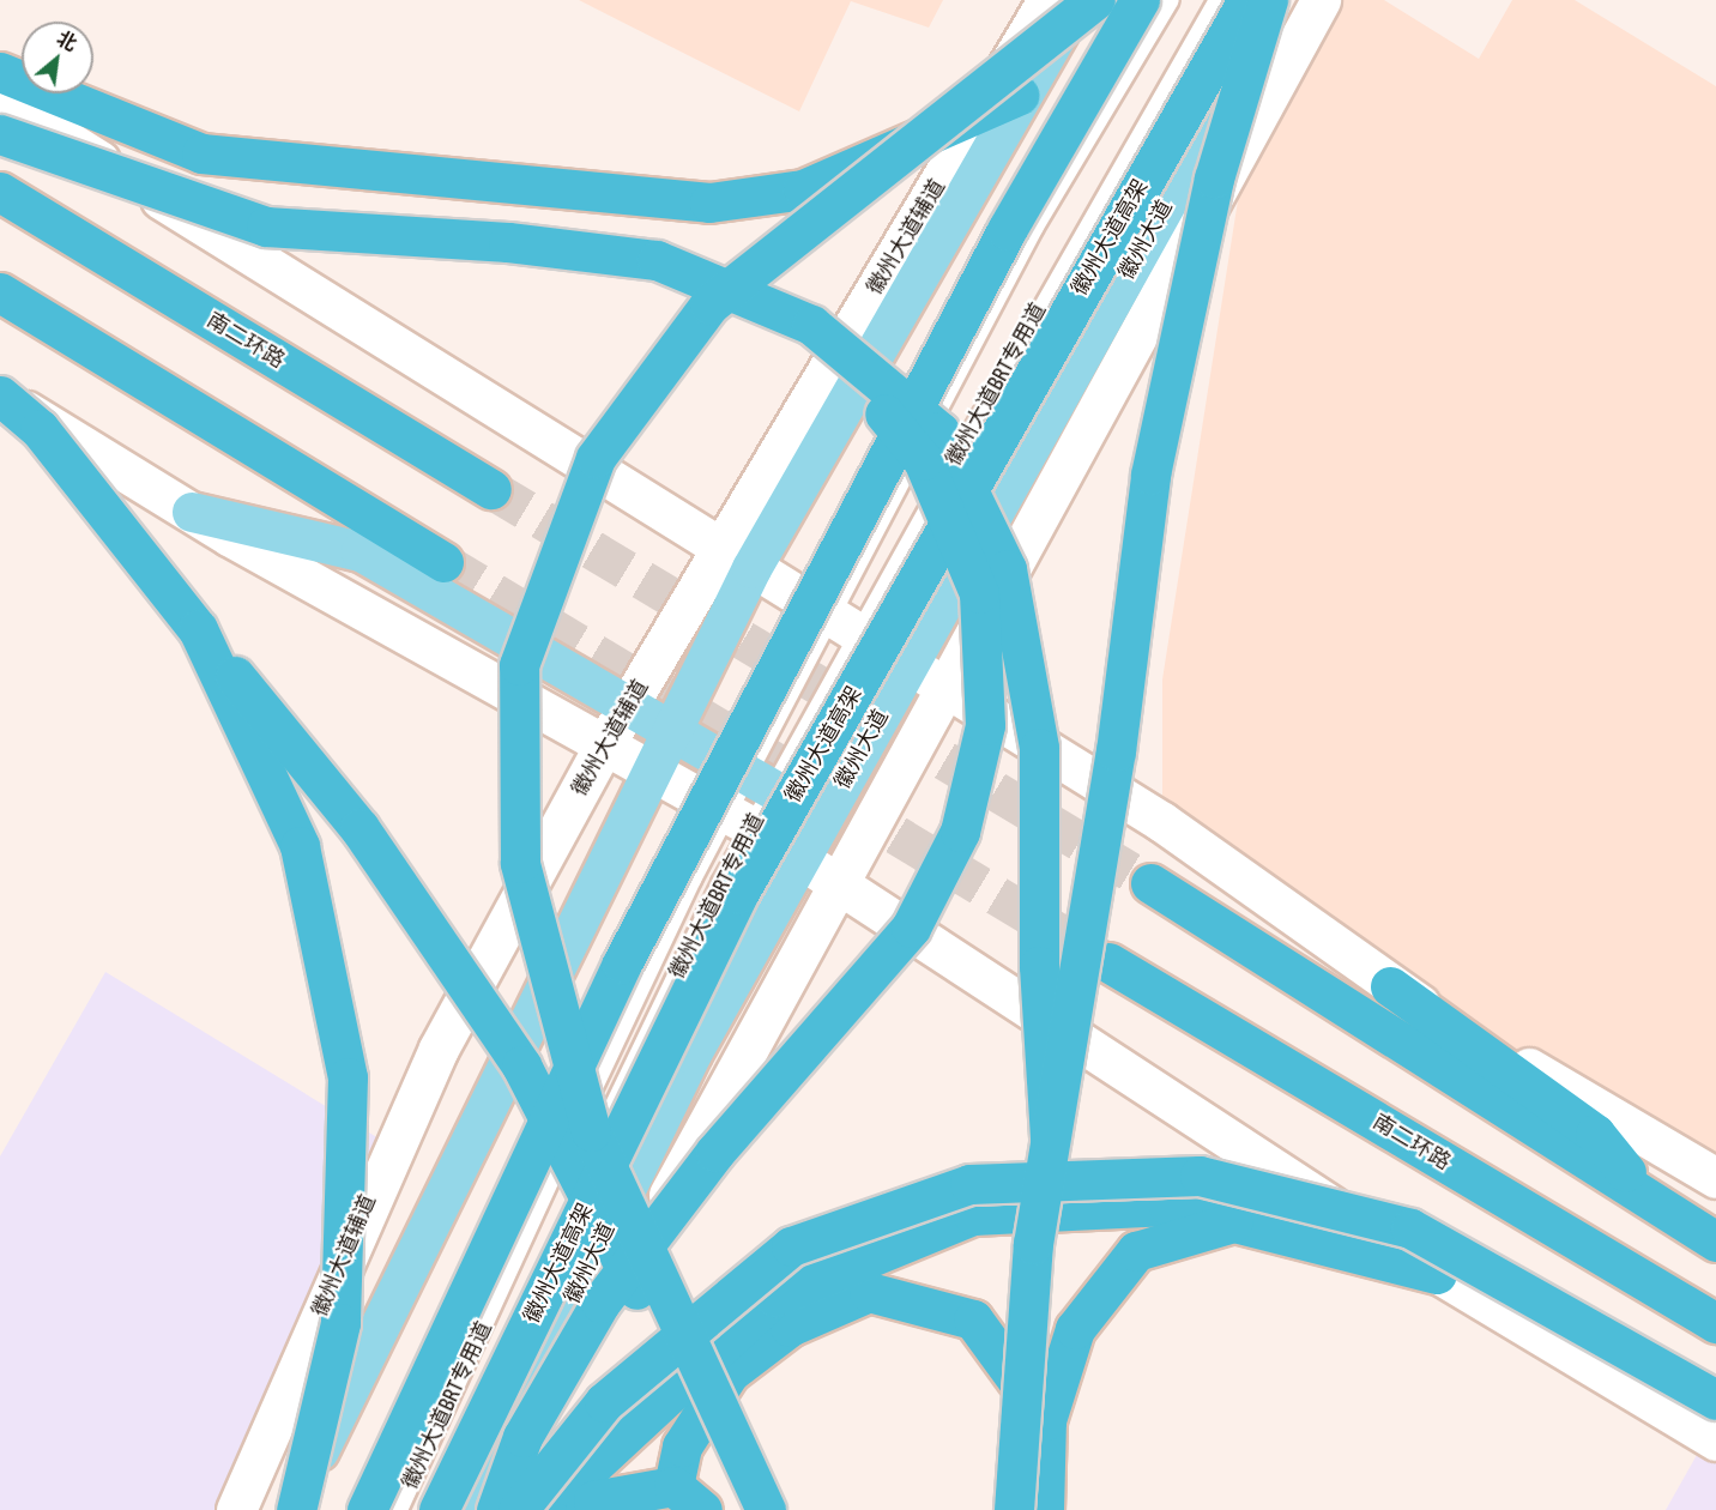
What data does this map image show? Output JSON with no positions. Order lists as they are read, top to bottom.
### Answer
{
  "streets": {
    "highway": ["徽州大道高架", "南二环路"],
    "main road": ["徽州大道辅道", "徽州大道"],
    "lane": ["徽州大道BRT专用道"]
  },
  "north": "top right"
}
